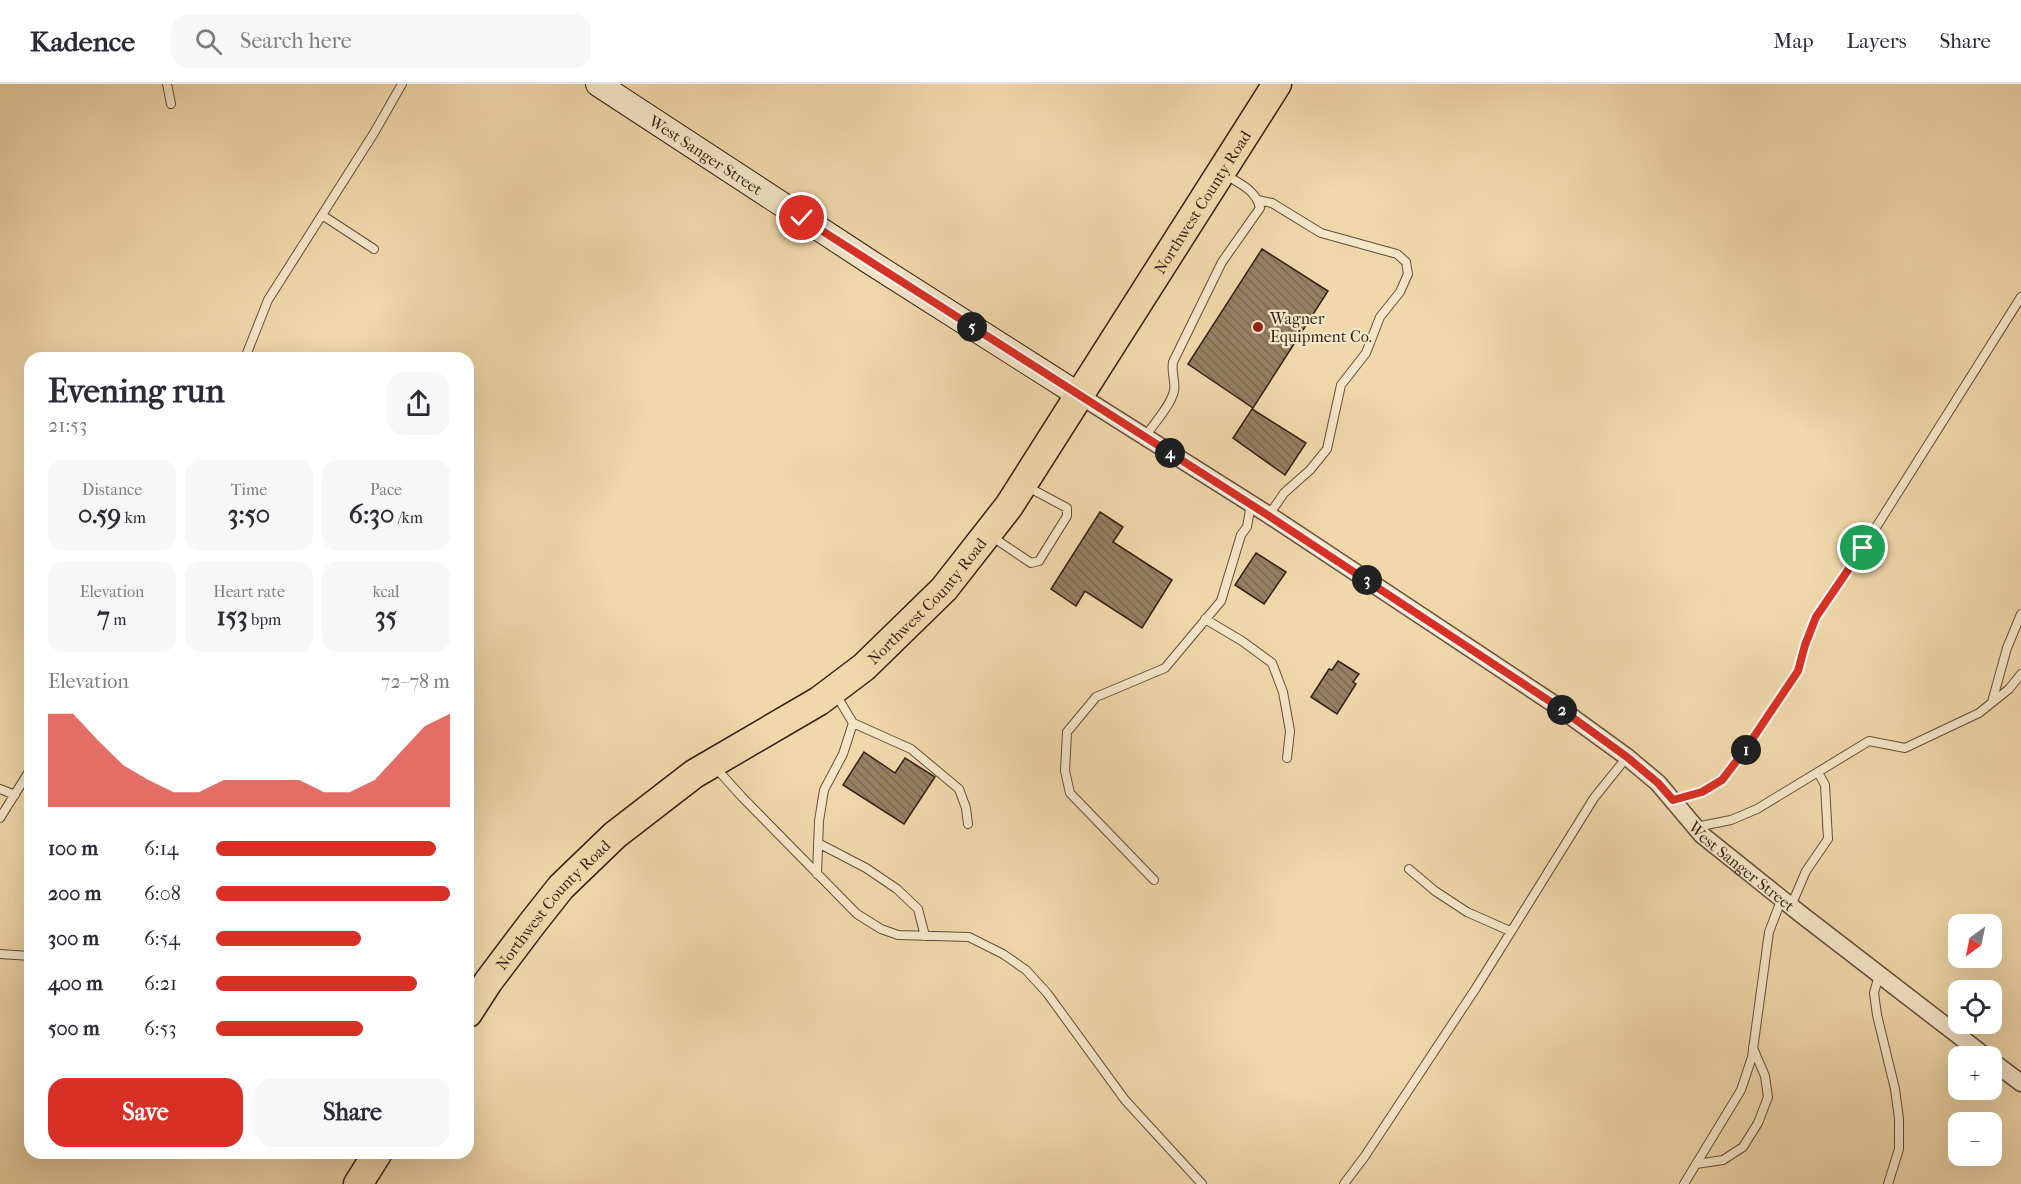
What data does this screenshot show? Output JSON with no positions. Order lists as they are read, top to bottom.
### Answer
{
  "streets": {
    "highway": ["Northwest County Road"],
    "main road": ["West Sanger Street"]
  },
  "crossings": [
    ["West Sanger Street", "Northwest County Road"]
  ],
  "places": ["Wagner Equipment Co."],
  "north": "bottom left",
  "page": {
    "header": "Kadence",
    "search": "Search here",
    "nav": ["Map", "Layers", "Share"],
    "pins": [
      "5",
      "4",
      "3",
      "2",
      "1"
    ],
    "heading": ["Evening run", "21:53"],
    "stats": [
      ["Distance", "0.59 km"],
      ["Time", "3:50"],
      ["Pace", "6:30 /km"],
      ["Elevation", "7 m"],
      ["Heart rate", "153 bpm"],
      ["kcal", "35"]
    ],
    "chart": ["Elevation", "72–78 m"],
    "list": [
      {
        "name": "100 m",
        "note": "6:14"
      },
      {
        "name": "200 m",
        "note": "6:08"
      },
      {
        "name": "300 m",
        "note": "6:54"
      },
      {
        "name": "400 m",
        "note": "6:21"
      },
      {
        "name": "500 m",
        "note": "6:53"
      }
    ],
    "map_buttons": ["+", "−"],
    "buttons": ["Save", "Share"]
  }
}
